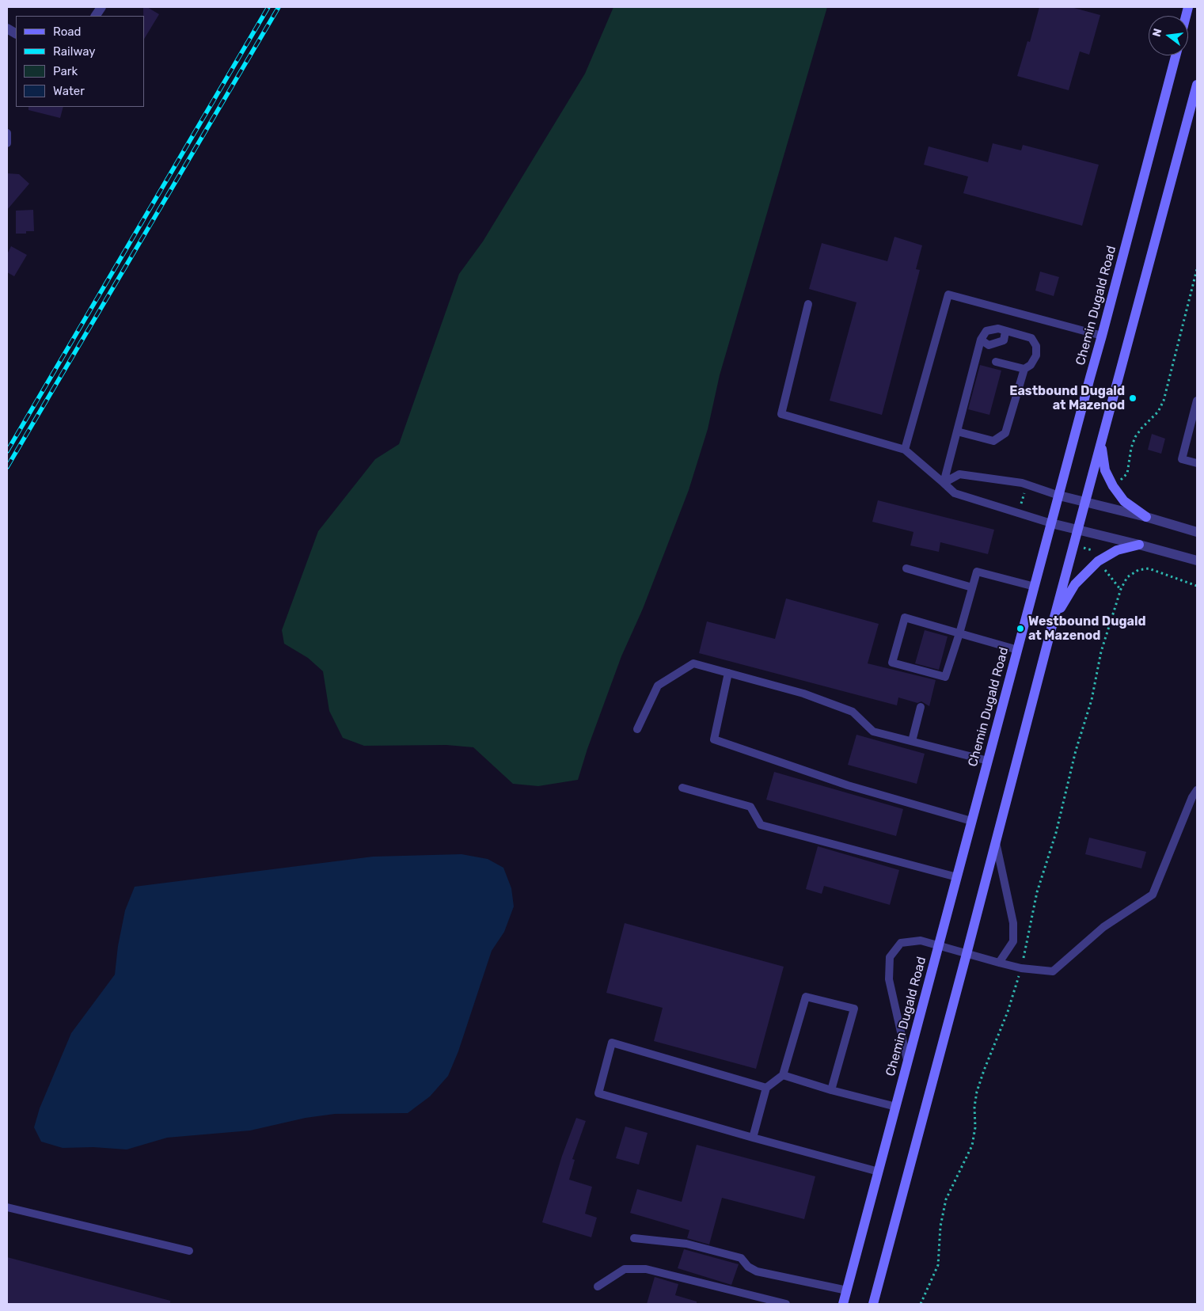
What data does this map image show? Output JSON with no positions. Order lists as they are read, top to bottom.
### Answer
{
  "streets": {
    "main road": ["Chemin Dugald Road"]
  },
  "places": ["Eastbound Dugald at Mazenod", "Westbound Dugald at Mazenod"],
  "legend": [
    "Road",
    "Railway",
    "Park",
    "Water"
  ],
  "north": "left"
}
